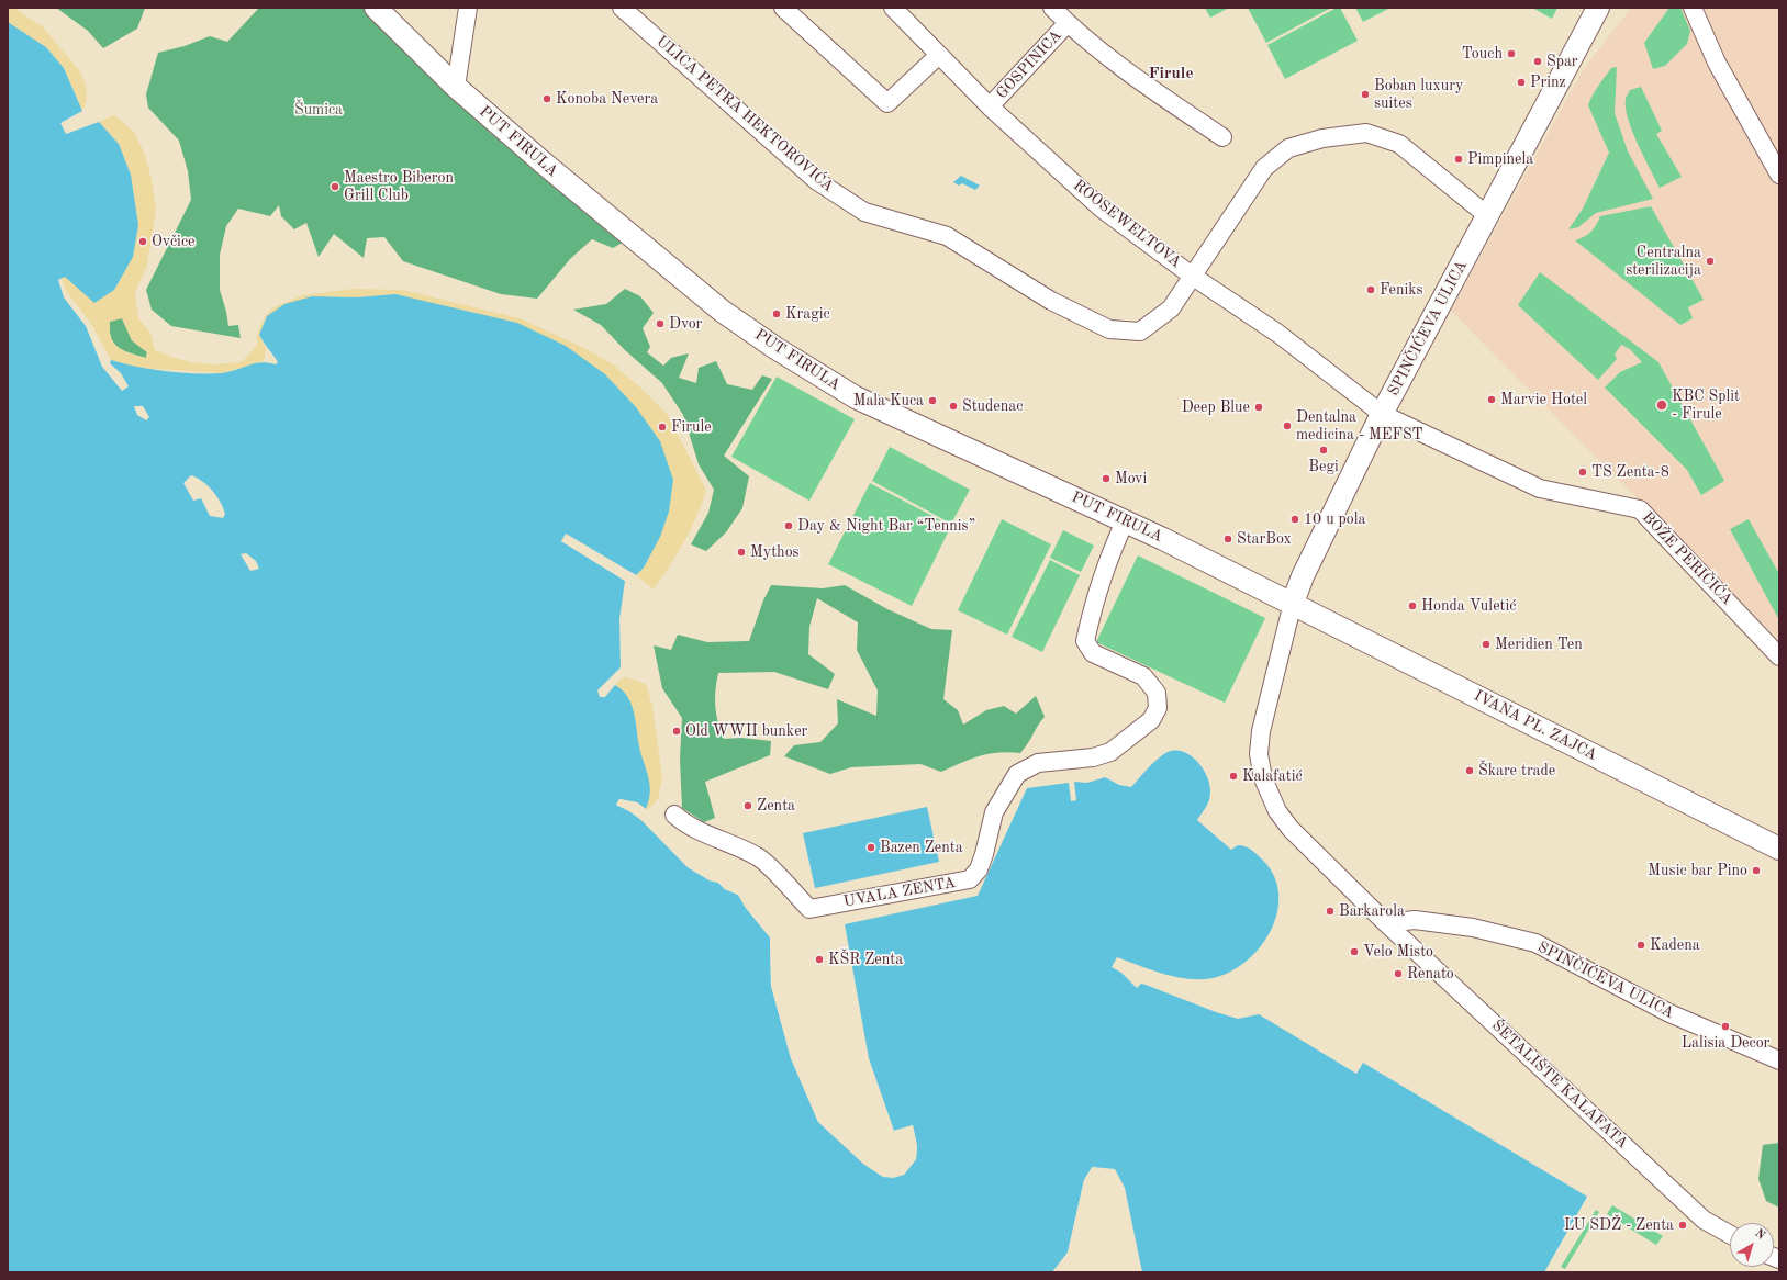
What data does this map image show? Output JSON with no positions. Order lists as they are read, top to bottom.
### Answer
{
  "streets": {
    "street": [
      "GOSPINICA",
      "ULICA PETRA HEKTOROVIĆA",
      "PUT FIRULA",
      "ROOSEWELTOVA",
      "SPINČIĆEVA ULICA",
      "BOŽE PERIČIĆA",
      "IVANA PL. ZAJCA",
      "UVALA ZENTA",
      "ŠETALIŠTE KALAFATA"
    ]
  },
  "crossings": [
    ["GOSPINICA", "ROOSEWELTOVA"],
    ["ULICA PETRA HEKTOROVIĆA", "ROOSEWELTOVA"],
    ["ULICA PETRA HEKTOROVIĆA", "SPINČIĆEVA ULICA"],
    ["PUT FIRULA", "SPINČIĆEVA ULICA"],
    ["PUT FIRULA", "IVANA PL. ZAJCA"],
    ["PUT FIRULA", "UVALA ZENTA"],
    ["ROOSEWELTOVA", "SPINČIĆEVA ULICA"],
    ["ROOSEWELTOVA", "BOŽE PERIČIĆA"],
    ["SPINČIĆEVA ULICA", "BOŽE PERIČIĆA"],
    ["SPINČIĆEVA ULICA", "IVANA PL. ZAJCA"],
    ["SPINČIĆEVA ULICA", "ŠETALIŠTE KALAFATA"]
  ],
  "districts": ["Firule"],
  "parks": ["Šumica"],
  "places": [
    "Touch",
    "Spar",
    "Prinz",
    "Boban luxury suites",
    "Konoba Nevera",
    "Pimpinela",
    "Maestro Biberon Grill Club",
    "Ovčice",
    "Centralna sterilizacija",
    "Feniks",
    "Kragic",
    "Dvor",
    "Marvie Hotel",
    "Mala Kuca",
    "KBC Split - Firule",
    "Studenac",
    "Deep Blue",
    "Dentalna medicina - MEFST",
    "Firule",
    "Begi",
    "TS Zenta-8",
    "Movi",
    "10 u pola",
    "Day & Night Bar “Tennis”",
    "StarBox",
    "Mythos",
    "Honda Vuletić",
    "Meridien Ten",
    "Old WWII bunker",
    "Škare trade",
    "Kalafatić",
    "Zenta",
    "Bazen Zenta",
    "Music bar Pino",
    "Barkarola",
    "Kadena",
    "Velo Misto",
    "KŠR Zenta",
    "Renato",
    "Lalisia Decor",
    "LU SDŽ - Zenta"
  ],
  "north": "top right"
}
